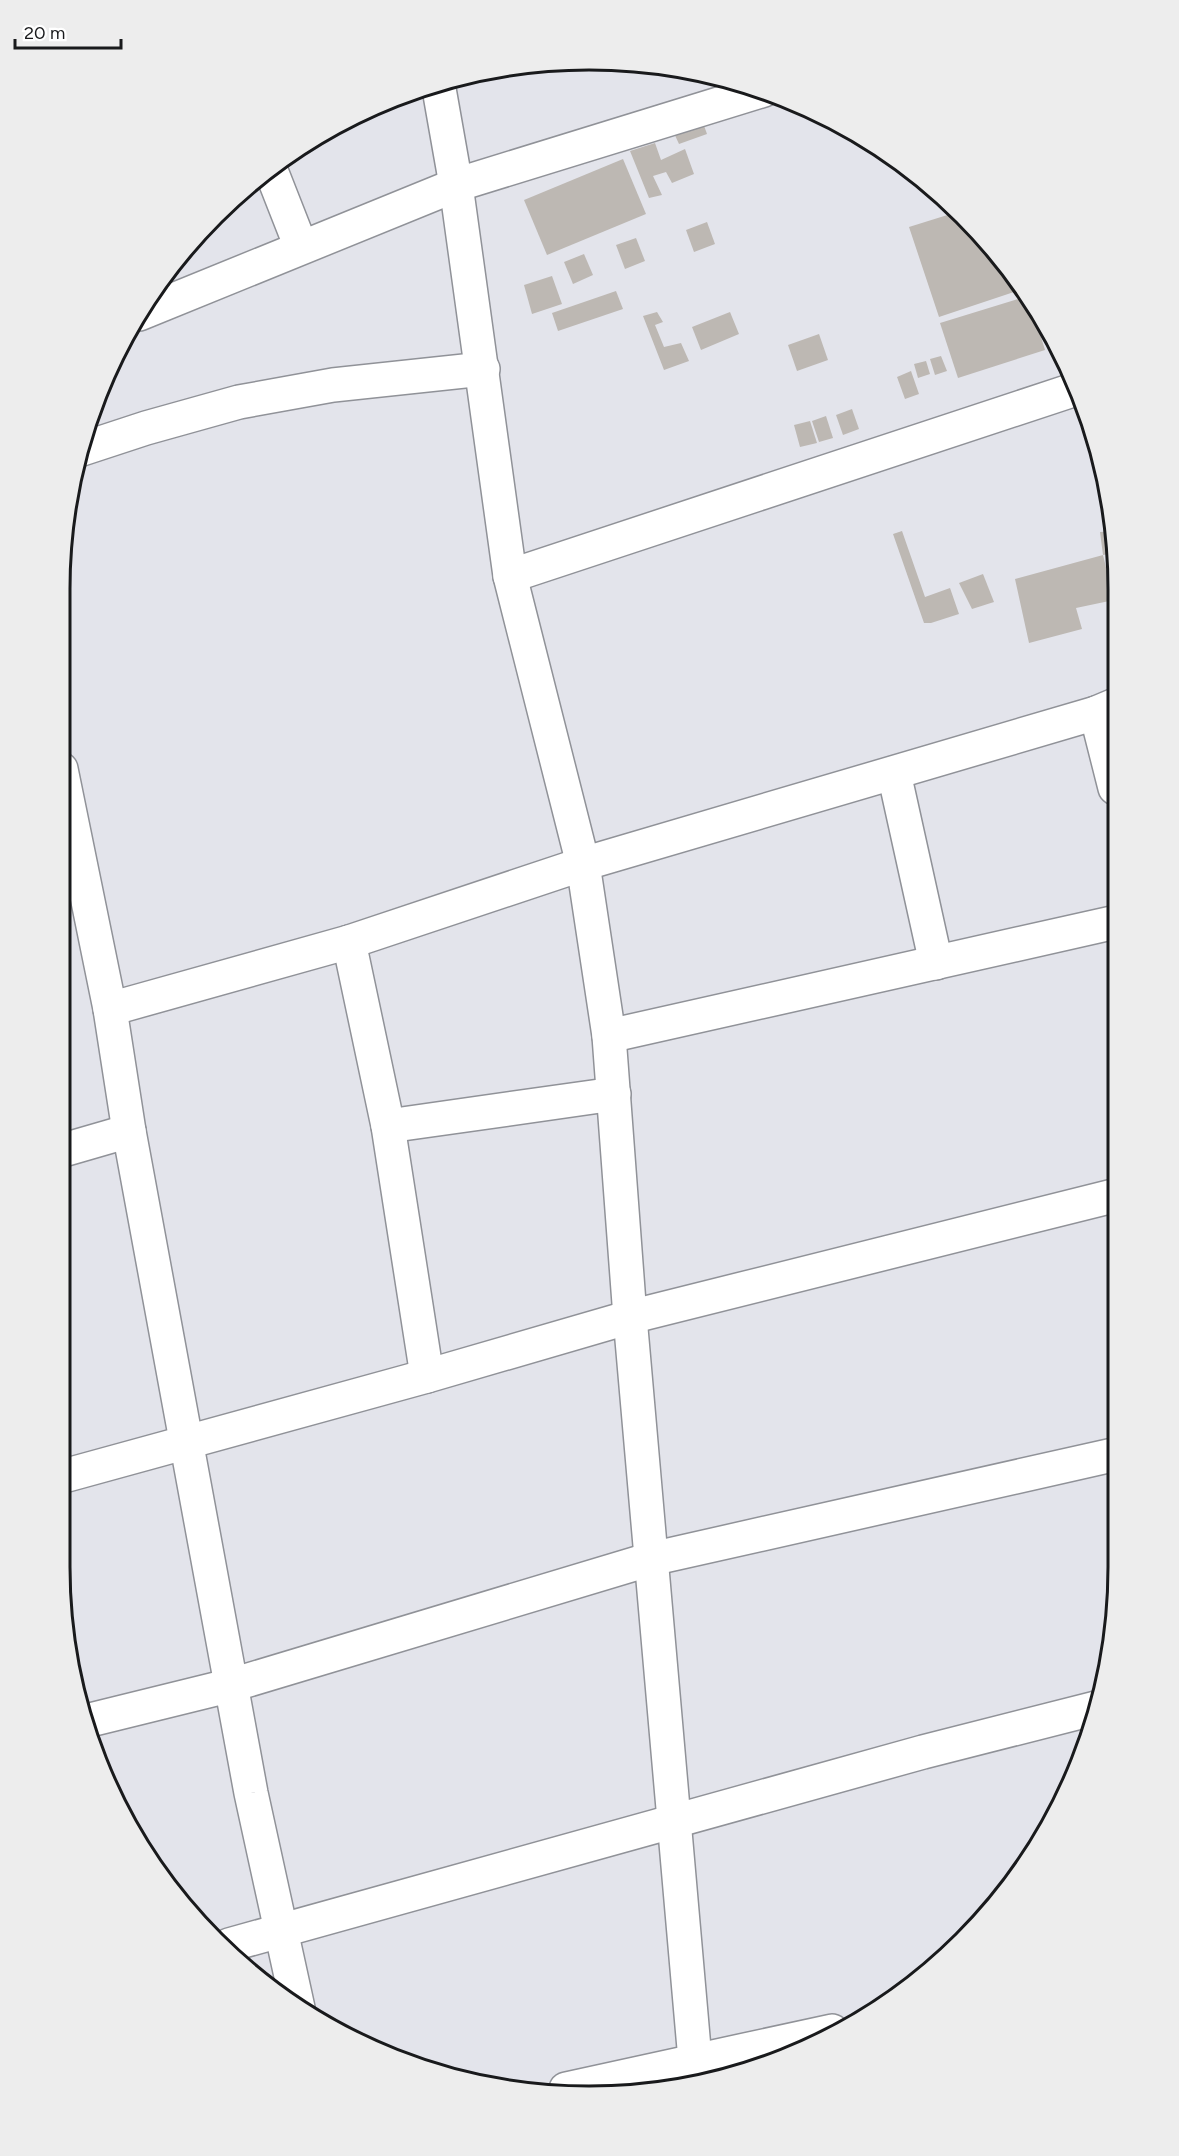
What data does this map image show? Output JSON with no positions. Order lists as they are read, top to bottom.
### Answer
{
  "scale_bar": "20 m"
}
